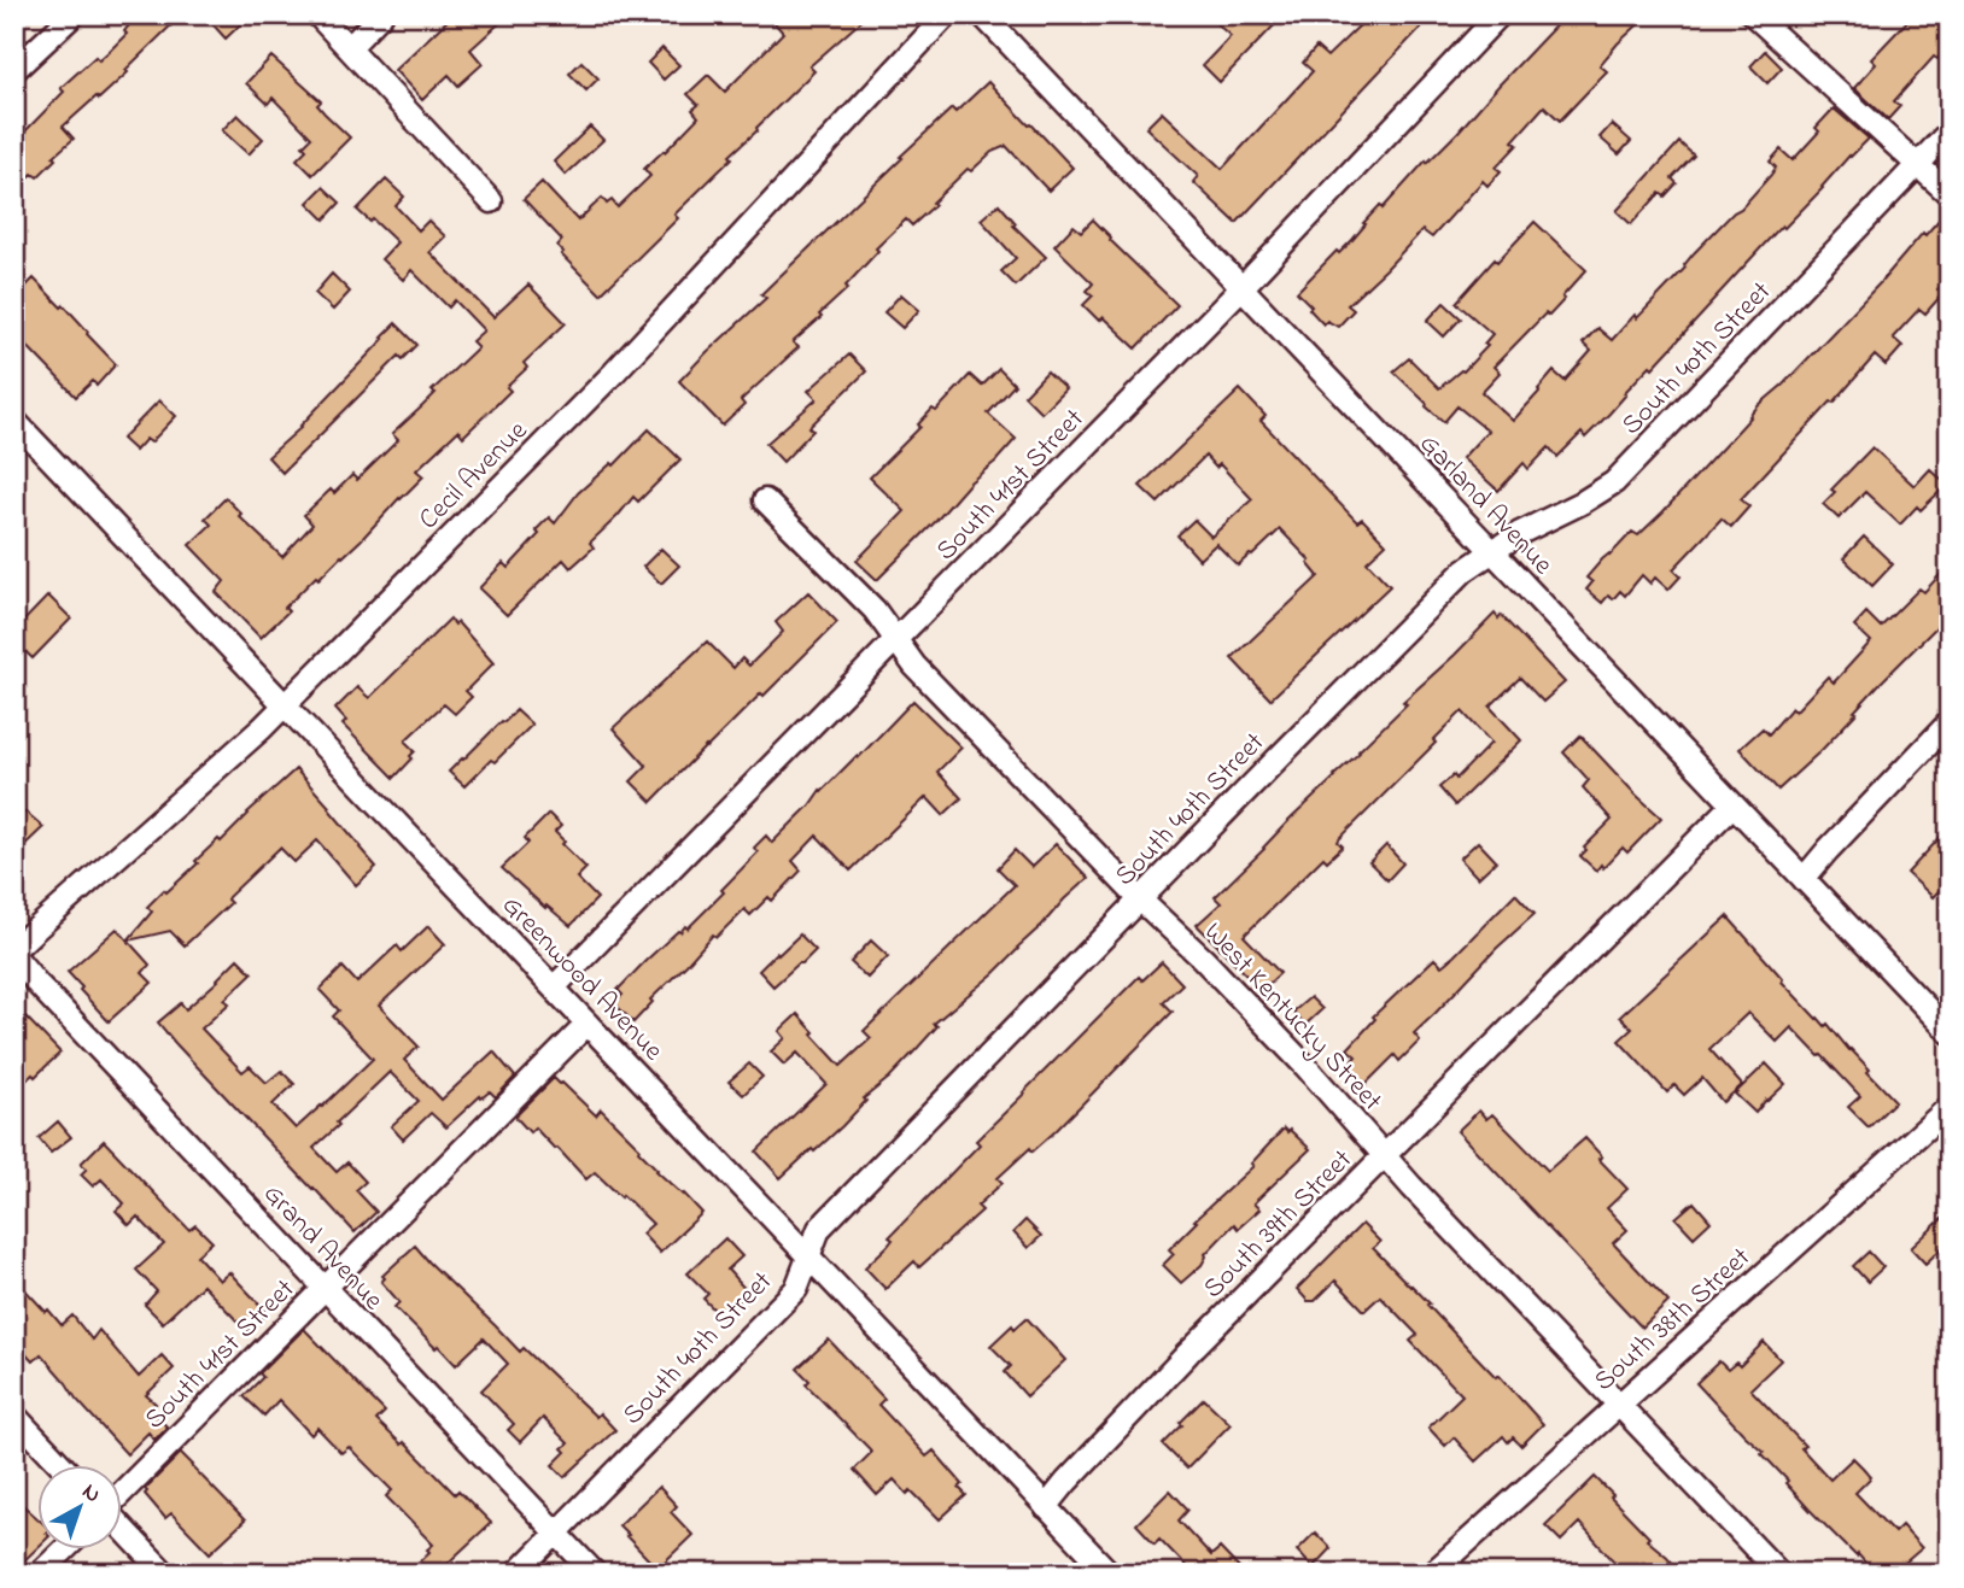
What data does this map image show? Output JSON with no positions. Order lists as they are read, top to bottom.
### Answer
{
  "streets": {
    "street": [
      "South 40th Street",
      "Cecil Avenue",
      "South 41st Street",
      "Garland Avenue",
      "Greenwood Avenue",
      "West Kentucky Street",
      "South 39th Street",
      "Grand Avenue",
      "South 38th Street"
    ]
  },
  "crossings": [
    ["South 40th Street", "Garland Avenue"],
    ["South 40th Street", "Greenwood Avenue"],
    ["South 40th Street", "West Kentucky Street"],
    ["South 40th Street", "Grand Avenue"],
    ["Cecil Avenue", "Greenwood Avenue"],
    ["Cecil Avenue", "Grand Avenue"],
    ["South 41st Street", "Garland Avenue"],
    ["South 41st Street", "Greenwood Avenue"],
    ["South 41st Street", "West Kentucky Street"],
    ["South 41st Street", "Grand Avenue"],
    ["Garland Avenue", "South 39th Street"],
    ["Greenwood Avenue", "South 39th Street"],
    ["West Kentucky Street", "South 39th Street"],
    ["West Kentucky Street", "South 38th Street"]
  ],
  "north": "top right"
}
